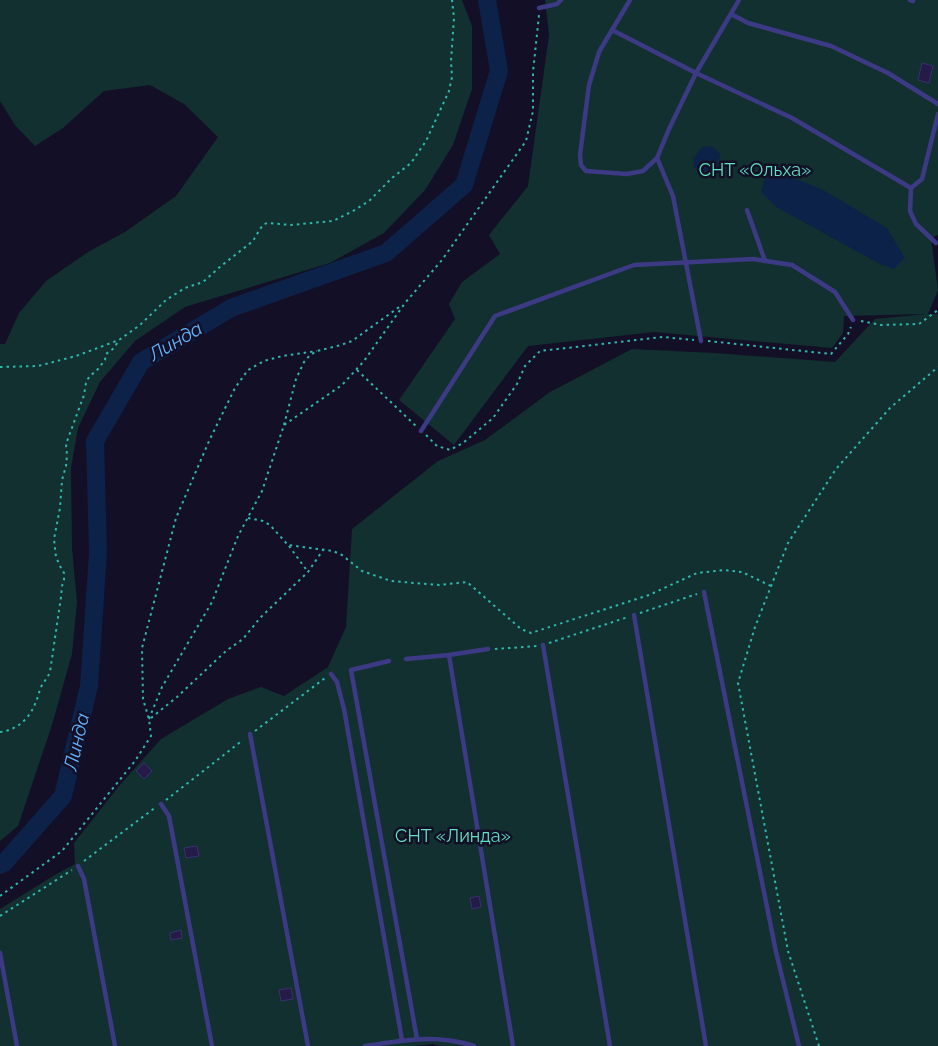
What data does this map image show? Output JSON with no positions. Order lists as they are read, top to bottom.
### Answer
{
  "water": ["Линда"],
  "parks": ["СНТ «Ольха»", "СНТ «Линда»"]
}
